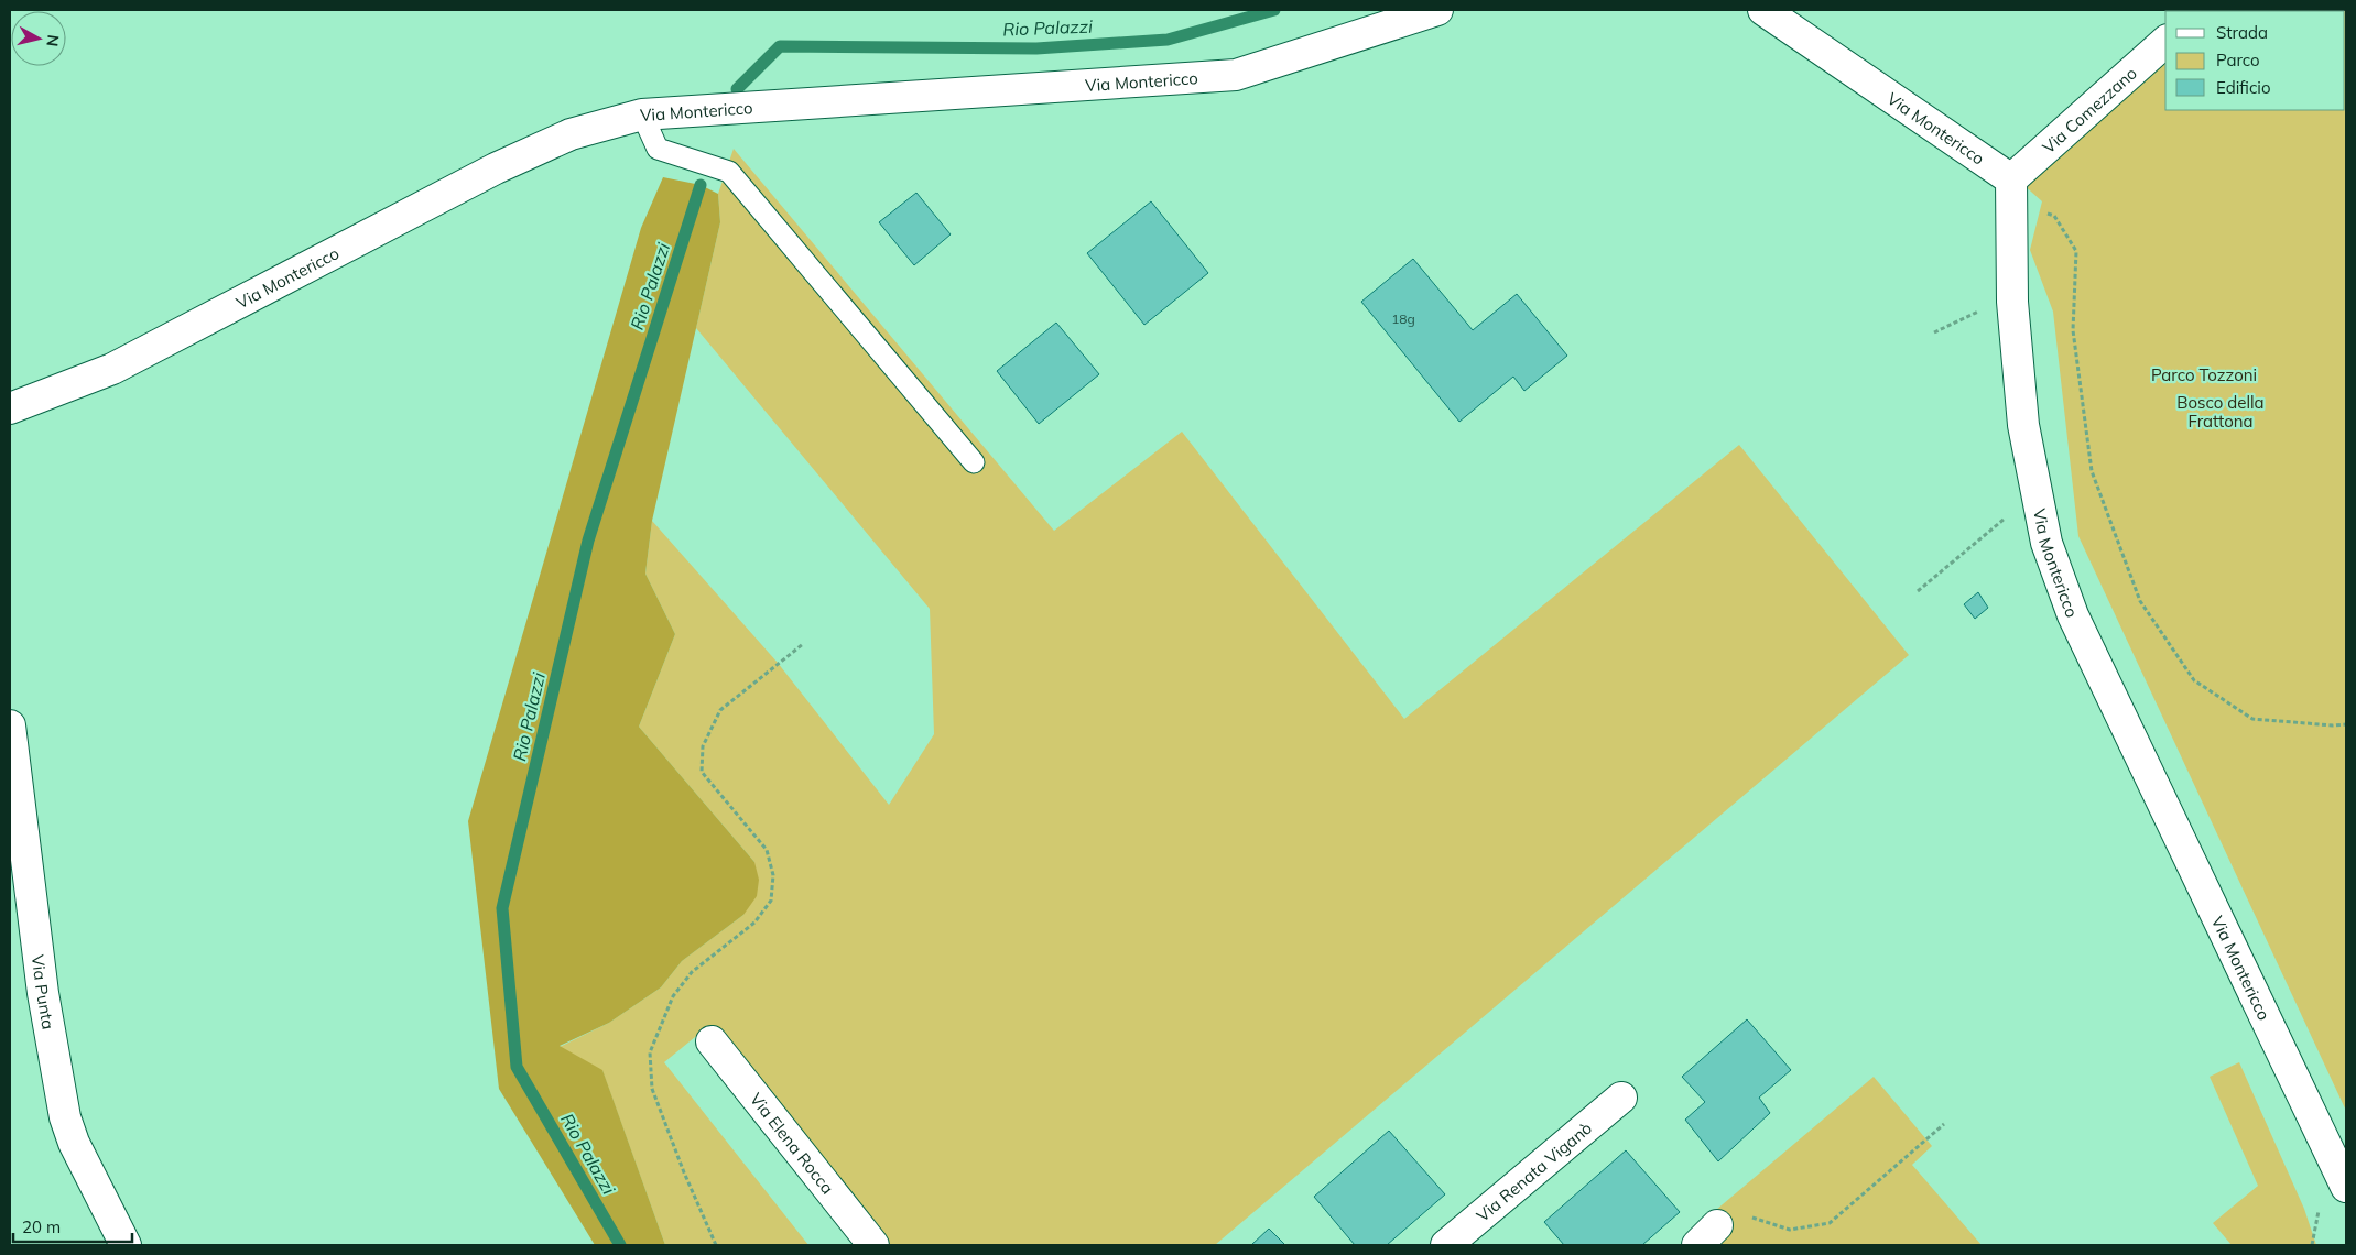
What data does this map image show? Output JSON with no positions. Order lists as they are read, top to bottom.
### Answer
{
  "streets": {
    "street": [
      "Via Montericco",
      "Via Comezzano",
      "Via Punta",
      "Via Elena Rocca",
      "Via Renata Viganò"
    ]
  },
  "crossings": [
    ["Via Montericco", "Via Comezzano"]
  ],
  "water": ["Rio Palazzi"],
  "parks": ["Parco Tozzoni", "Bosco della Frattona"],
  "house_numbers": ["18g"],
  "legend": ["Strada", "Parco", "Edificio"],
  "scale_bar": "20 m",
  "north": "right"
}
